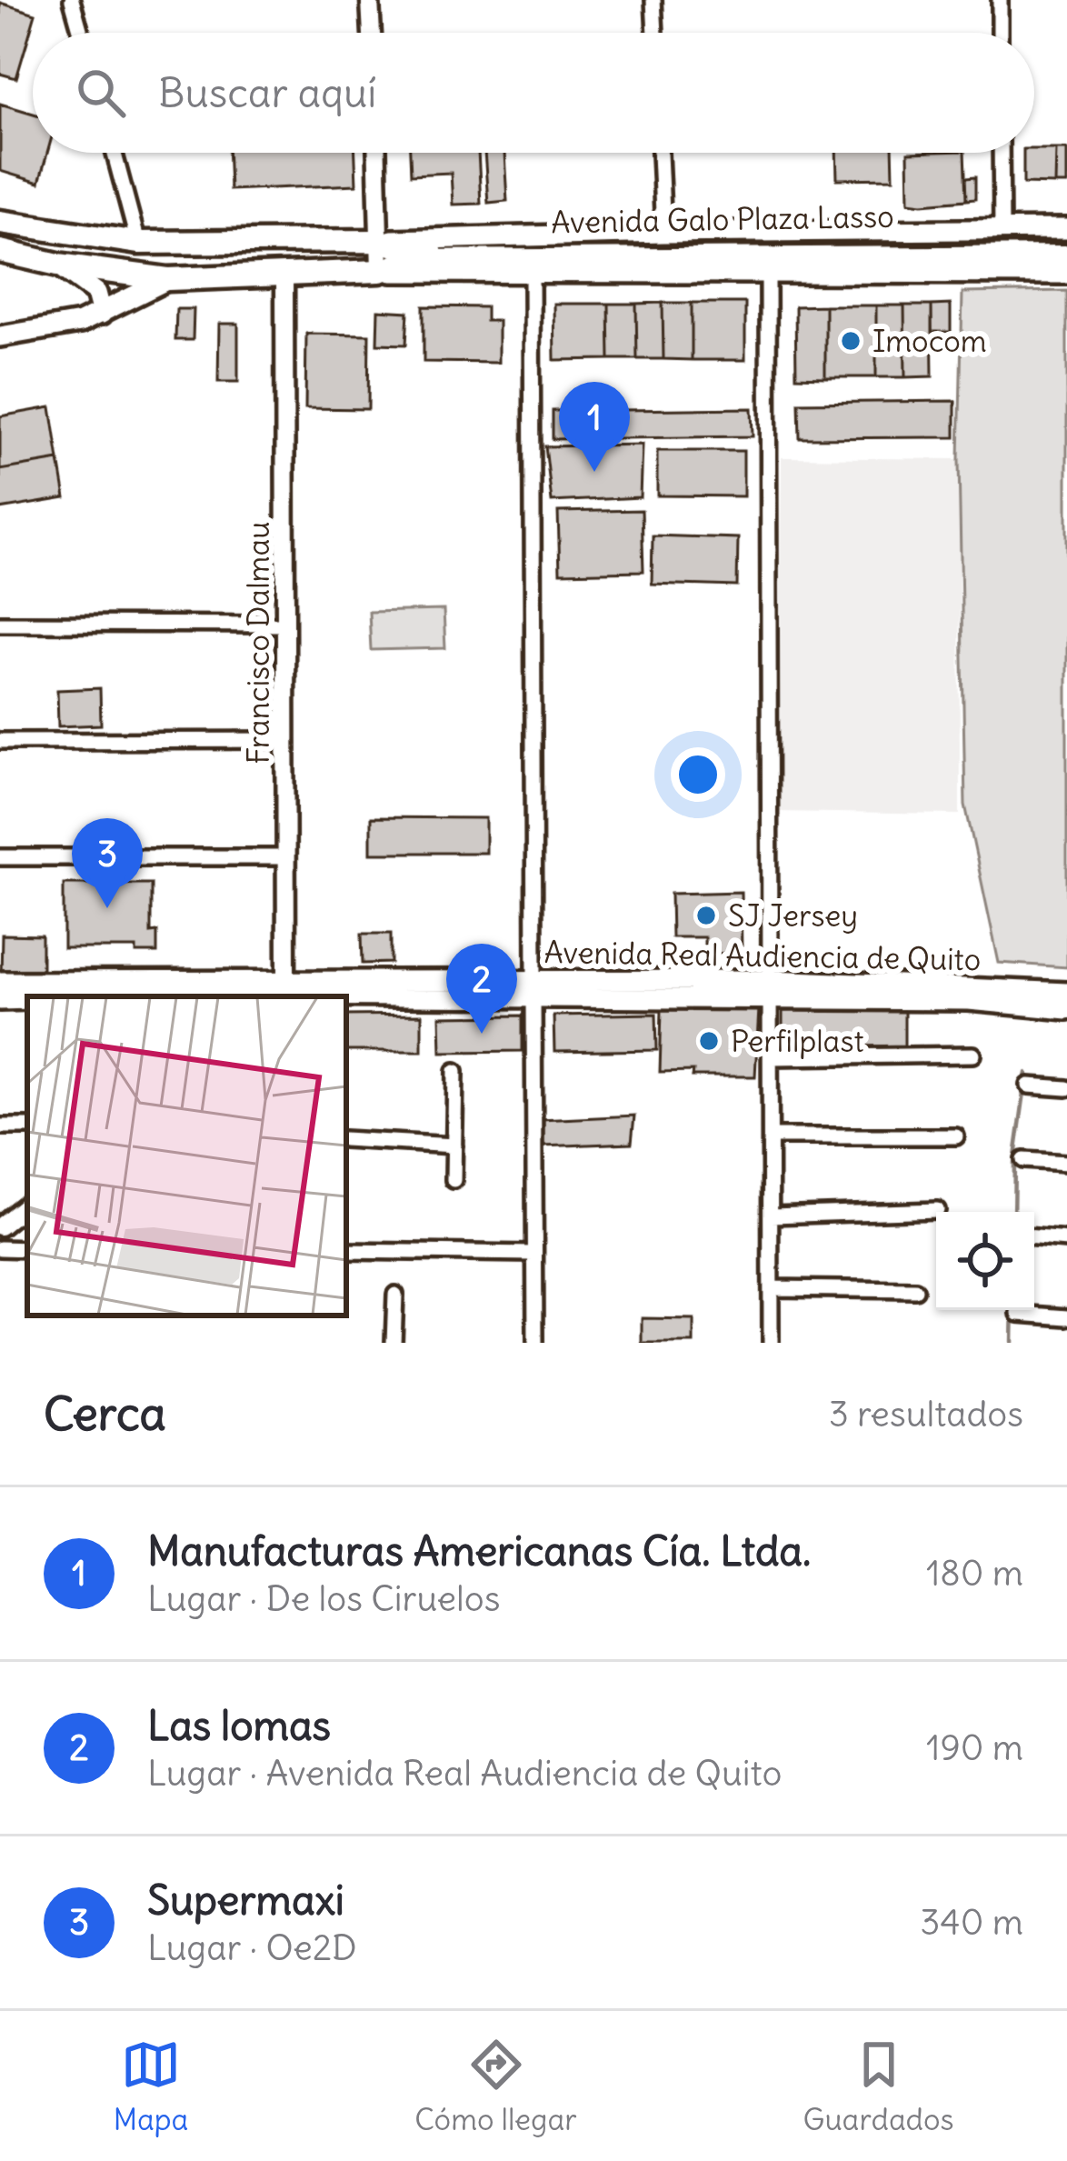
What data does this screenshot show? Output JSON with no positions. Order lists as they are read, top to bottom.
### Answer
{
  "streets": {
    "main road": ["Avenida Galo Plaza Lasso", "Avenida Real Audiencia de Quito"],
    "street": ["Francisco Dalmau"]
  },
  "crossings": [
    ["Avenida Galo Plaza Lasso", "Francisco Dalmau"],
    ["Francisco Dalmau", "Avenida Real Audiencia de Quito"]
  ],
  "places": ["Imocom", "SJ Jersey", "Perfilplast"],
  "page": {
    "search": "Buscar aquí",
    "pins": ["1", "3", "2"],
    "heading": ["Cerca", "3 resultados"],
    "list": [
      {
        "mark": "1",
        "name": "Manufacturas Americanas Cía. Ltda.",
        "note": "Lugar · De los Ciruelos",
        "value": "180 m"
      },
      {
        "mark": "2",
        "name": "Las lomas",
        "note": "Lugar · Avenida Real Audiencia de Quito",
        "value": "190 m"
      },
      {
        "mark": "3",
        "name": "Supermaxi",
        "note": "Lugar · Oe2D",
        "value": "340 m"
      }
    ],
    "nav": ["Mapa", "Cómo llegar", "Guardados"]
  }
}
